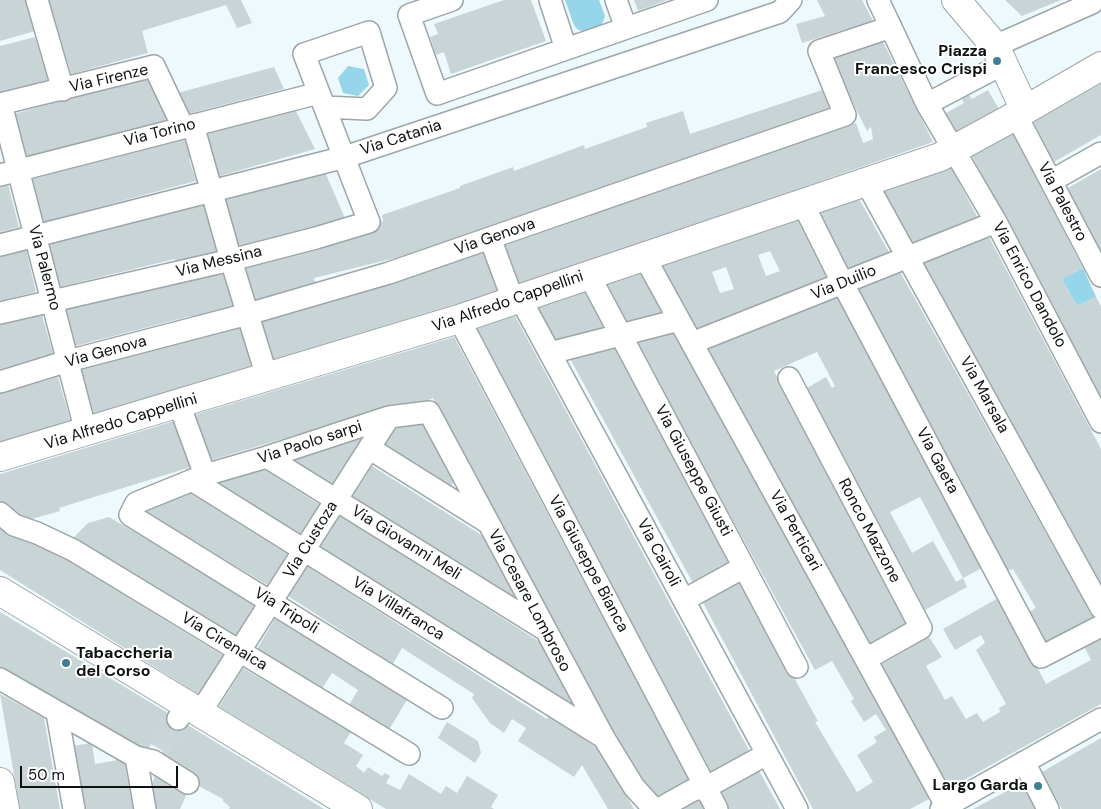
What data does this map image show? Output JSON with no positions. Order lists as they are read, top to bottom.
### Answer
{
  "streets": {
    "street": [
      "Via Firenze",
      "Via Torino",
      "Via Catania",
      "Via Palestro",
      "Via Genova",
      "Via Messina",
      "Via Palermo",
      "Via Duilio",
      "Via Enrico Dandolo",
      "Via Alfredo Cappellini",
      "Via Marsala",
      "Via Paolo sarpi",
      "Via Gaeta",
      "Via Giuseppe Giusti",
      "Via Perticari",
      "Ronco Mazzone",
      "Via Custoza",
      "Via Giovanni Meli",
      "Via Cairoli",
      "Via Giuseppe Bianca",
      "Via Cesare Lombroso",
      "Via Villafranca",
      "Via Tripoli",
      "Via Cirenaica"
    ]
  },
  "crossings": [
    ["Via Firenze", "Via Torino"],
    ["Via Firenze", "Via Catania"],
    ["Via Firenze", "Via Genova"],
    ["Via Firenze", "Via Messina"],
    ["Via Firenze", "Via Palermo"],
    ["Via Firenze", "Via Alfredo Cappellini"],
    ["Via Torino", "Via Catania"],
    ["Via Torino", "Via Messina"],
    ["Via Torino", "Via Palermo"],
    ["Via Catania", "Via Messina"],
    ["Via Catania", "Via Palermo"],
    ["Via Palestro", "Via Alfredo Cappellini"],
    ["Via Genova", "Via Palermo"],
    ["Via Genova", "Via Enrico Dandolo"],
    ["Via Genova", "Via Cairoli"],
    ["Via Messina", "Via Palermo"],
    ["Via Palermo", "Via Alfredo Cappellini"],
    ["Via Duilio", "Via Enrico Dandolo"],
    ["Via Duilio", "Via Marsala"],
    ["Via Duilio", "Via Gaeta"],
    ["Via Duilio", "Via Perticari"],
    ["Via Enrico Dandolo", "Via Alfredo Cappellini"],
    ["Via Alfredo Cappellini", "Via Marsala"],
    ["Via Alfredo Cappellini", "Via Gaeta"],
    ["Via Alfredo Cappellini", "Via Giuseppe Giusti"],
    ["Via Alfredo Cappellini", "Via Perticari"],
    ["Via Alfredo Cappellini", "Via Cairoli"],
    ["Via Alfredo Cappellini", "Via Giuseppe Bianca"],
    ["Via Paolo sarpi", "Via Custoza"],
    ["Via Paolo sarpi", "Via Giovanni Meli"],
    ["Via Paolo sarpi", "Via Cesare Lombroso"],
    ["Via Paolo sarpi", "Via Villafranca"],
    ["Via Paolo sarpi", "Via Tripoli"],
    ["Via Perticari", "Ronco Mazzone"],
    ["Via Custoza", "Via Giovanni Meli"],
    ["Via Custoza", "Via Villafranca"],
    ["Via Custoza", "Via Tripoli"],
    ["Via Custoza", "Via Cirenaica"],
    ["Via Giovanni Meli", "Via Cesare Lombroso"],
    ["Via Cesare Lombroso", "Via Villafranca"]
  ],
  "places": ["Piazza Francesco Crispi", "Tabaccheria del Corso", "Largo Garda"],
  "scale_bar": "50 m"
}
